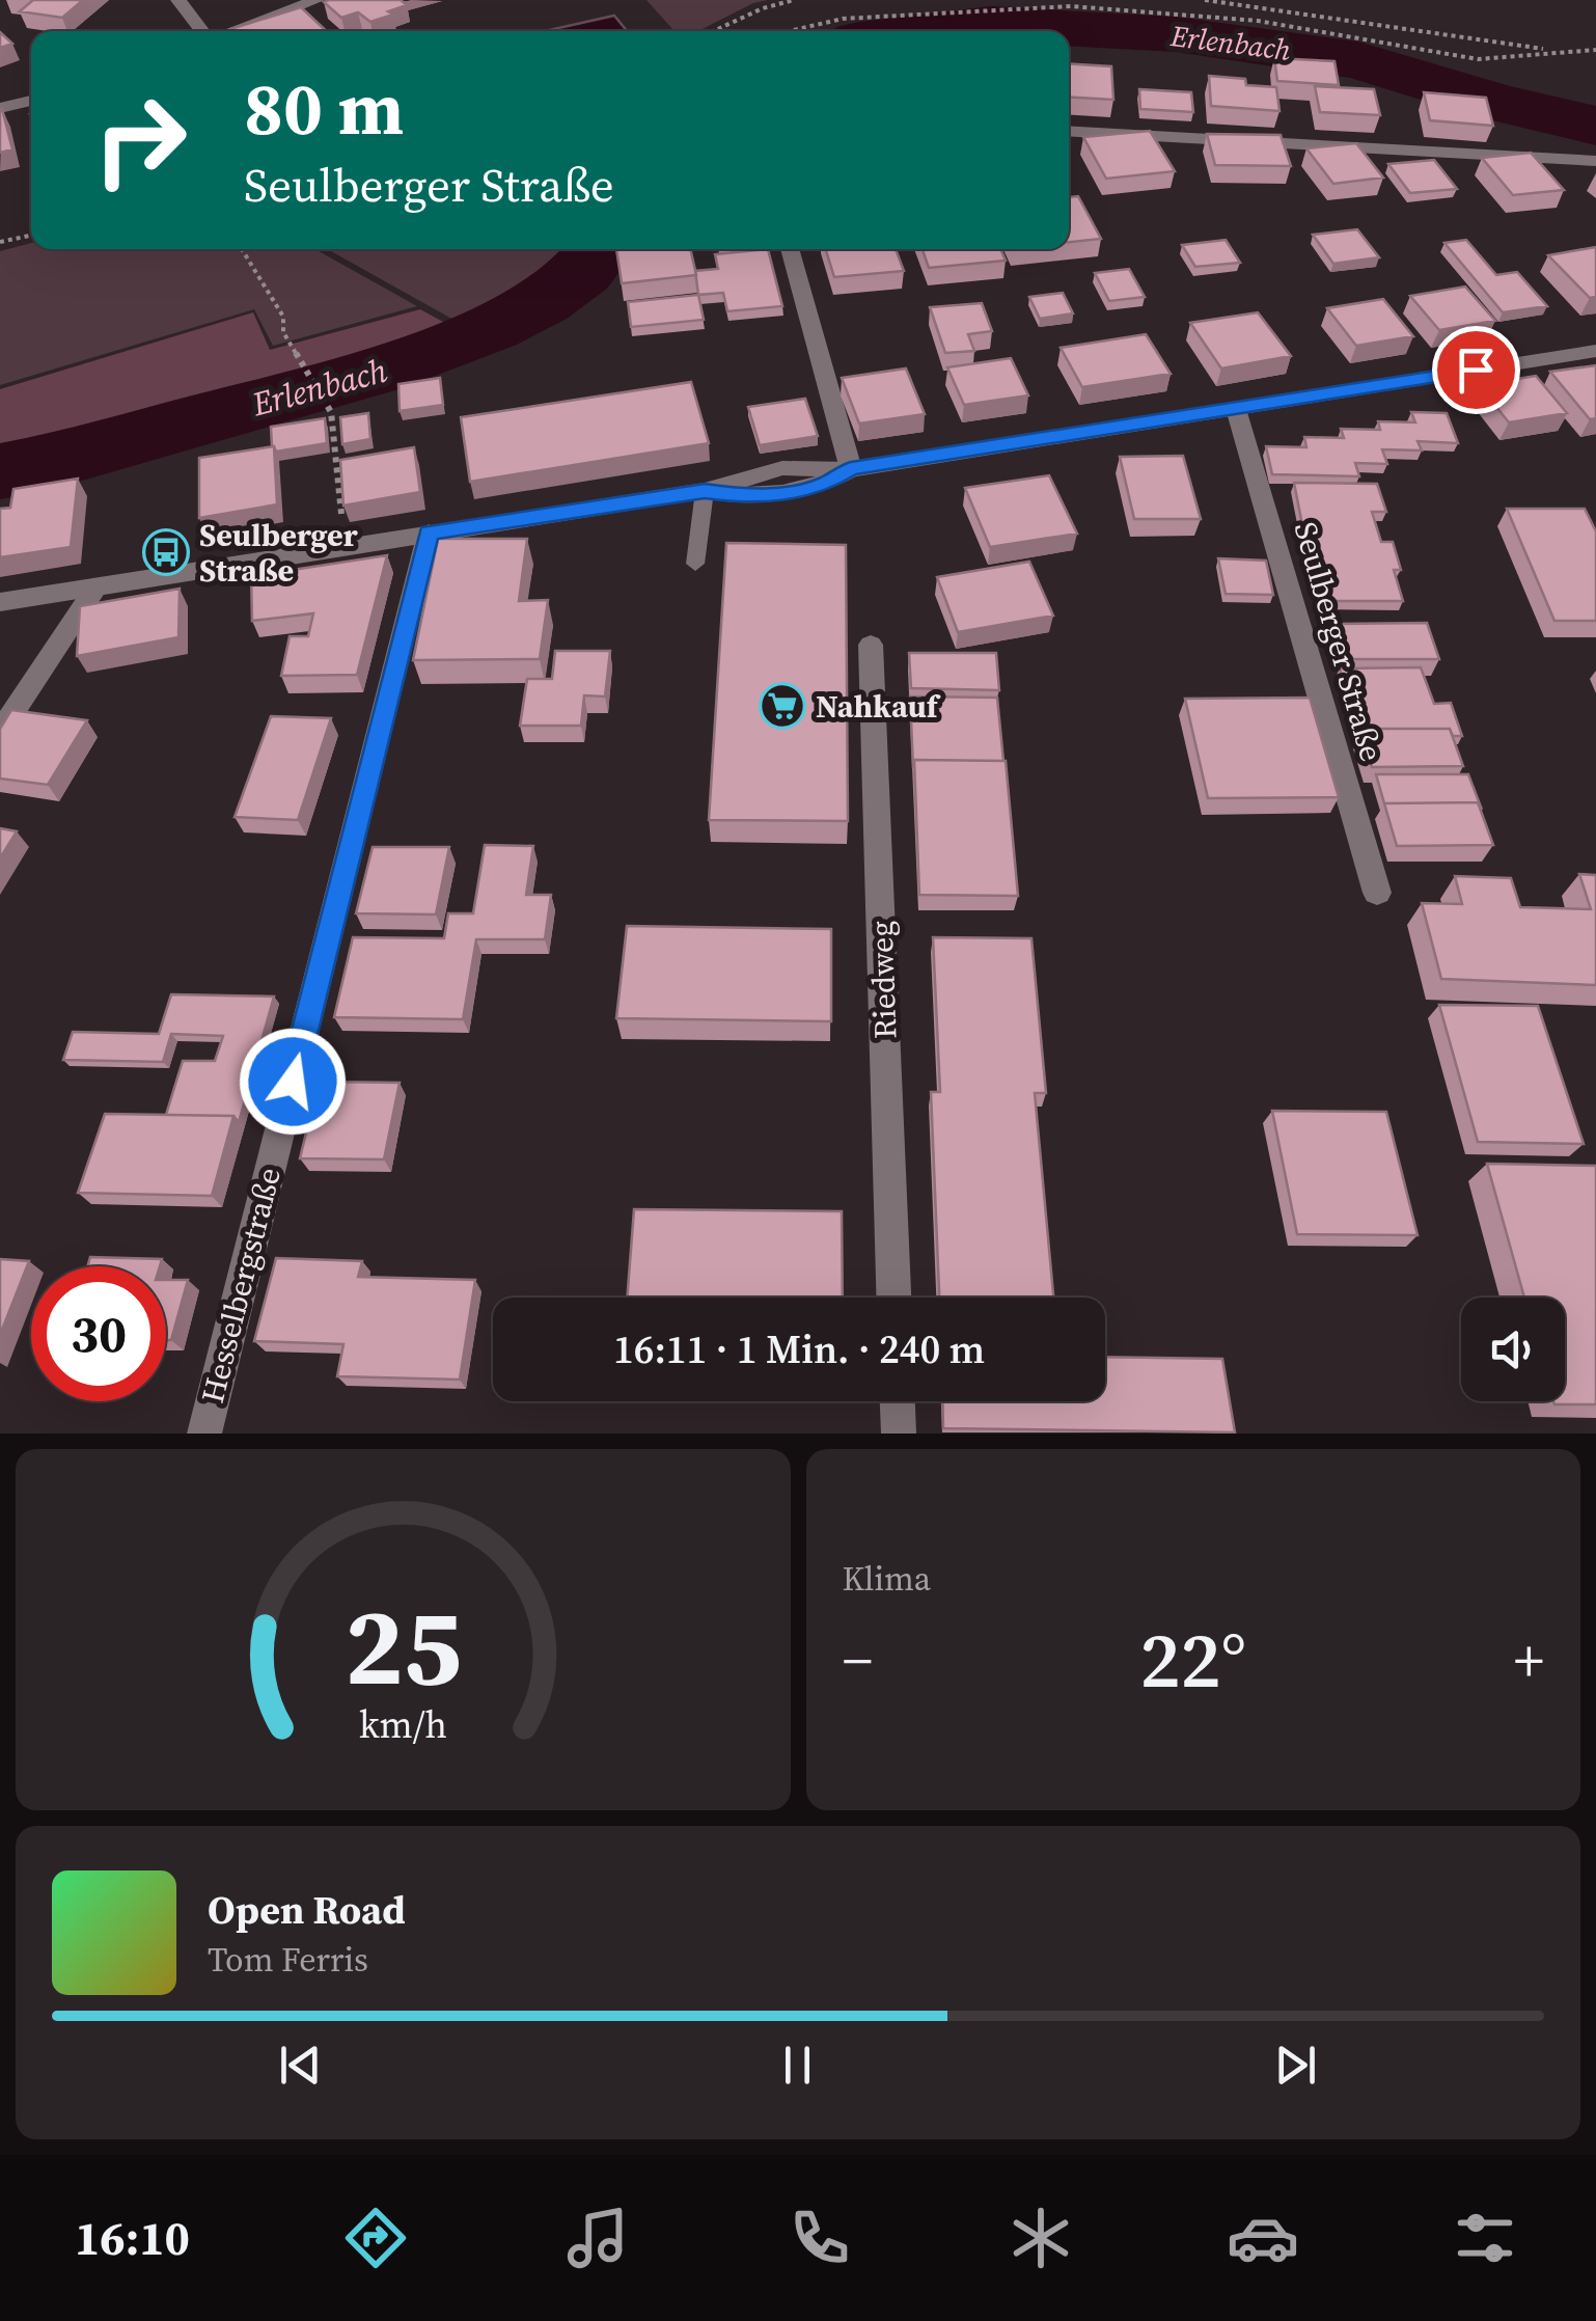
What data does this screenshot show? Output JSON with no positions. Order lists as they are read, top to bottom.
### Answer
{
  "streets": {
    "street": ["Seulberger Straße", "Riedweg", "Hesselbergstraße"]
  },
  "water": ["Erlenbach"],
  "places": {
    "bus stop": ["Seulberger Straße"],
    "supermarket": ["Nahkauf"]
  },
  "page": {
    "turn": ["80 m", "Seulberger Straße"],
    "limit": "30",
    "trip": "16:11 · 1 Min. · 240 m",
    "tile": "Klima",
    "heat": ["−", "22°", "+"],
    "song": ["Open Road", "Tom Ferris"],
    "tabs": "16:10",
    "gauge": ["25", "km/h"]
  }
}
